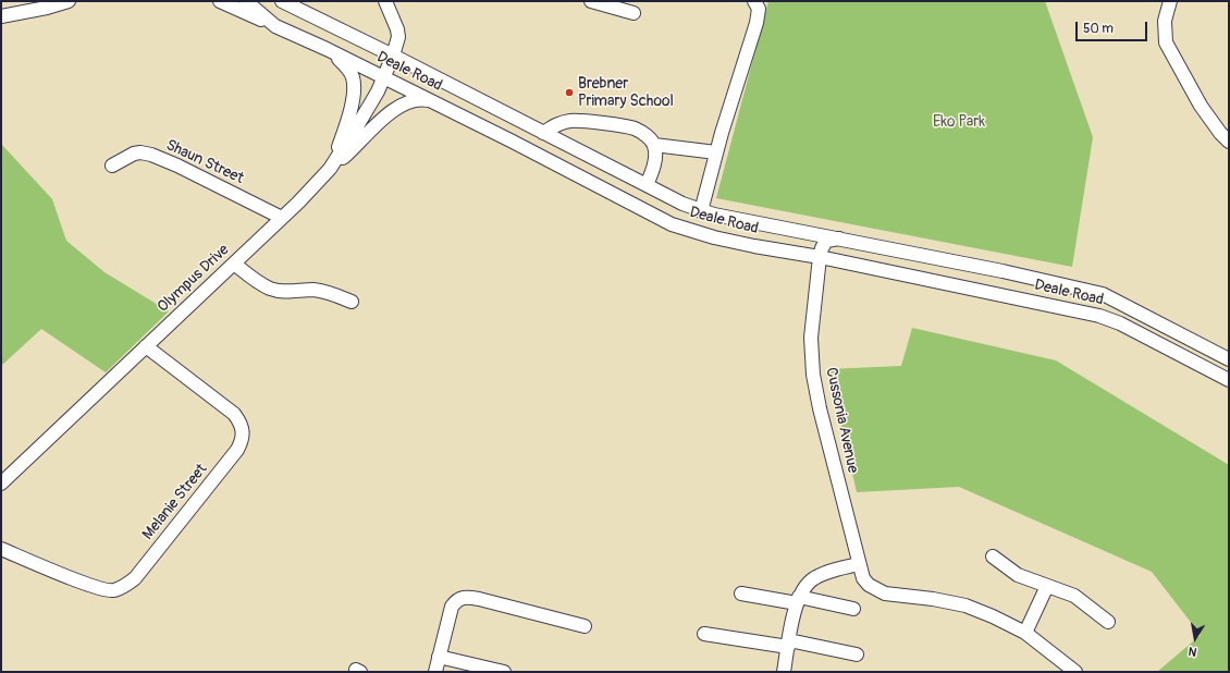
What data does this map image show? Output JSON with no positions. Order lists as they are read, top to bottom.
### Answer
{
  "streets": {
    "street": [
      "Deale Road",
      "Shaun Street",
      "Olympus Drive",
      "Cussonia Avenue",
      "Melanie Street"
    ]
  },
  "crossings": [
    ["Deale Road", "Olympus Drive"],
    ["Deale Road", "Cussonia Avenue"],
    ["Shaun Street", "Olympus Drive"],
    ["Olympus Drive", "Melanie Street"]
  ],
  "parks": ["Eko Park"],
  "places": ["Brebner Primary School"],
  "scale_bar": "50 m",
  "north": "bottom"
}
